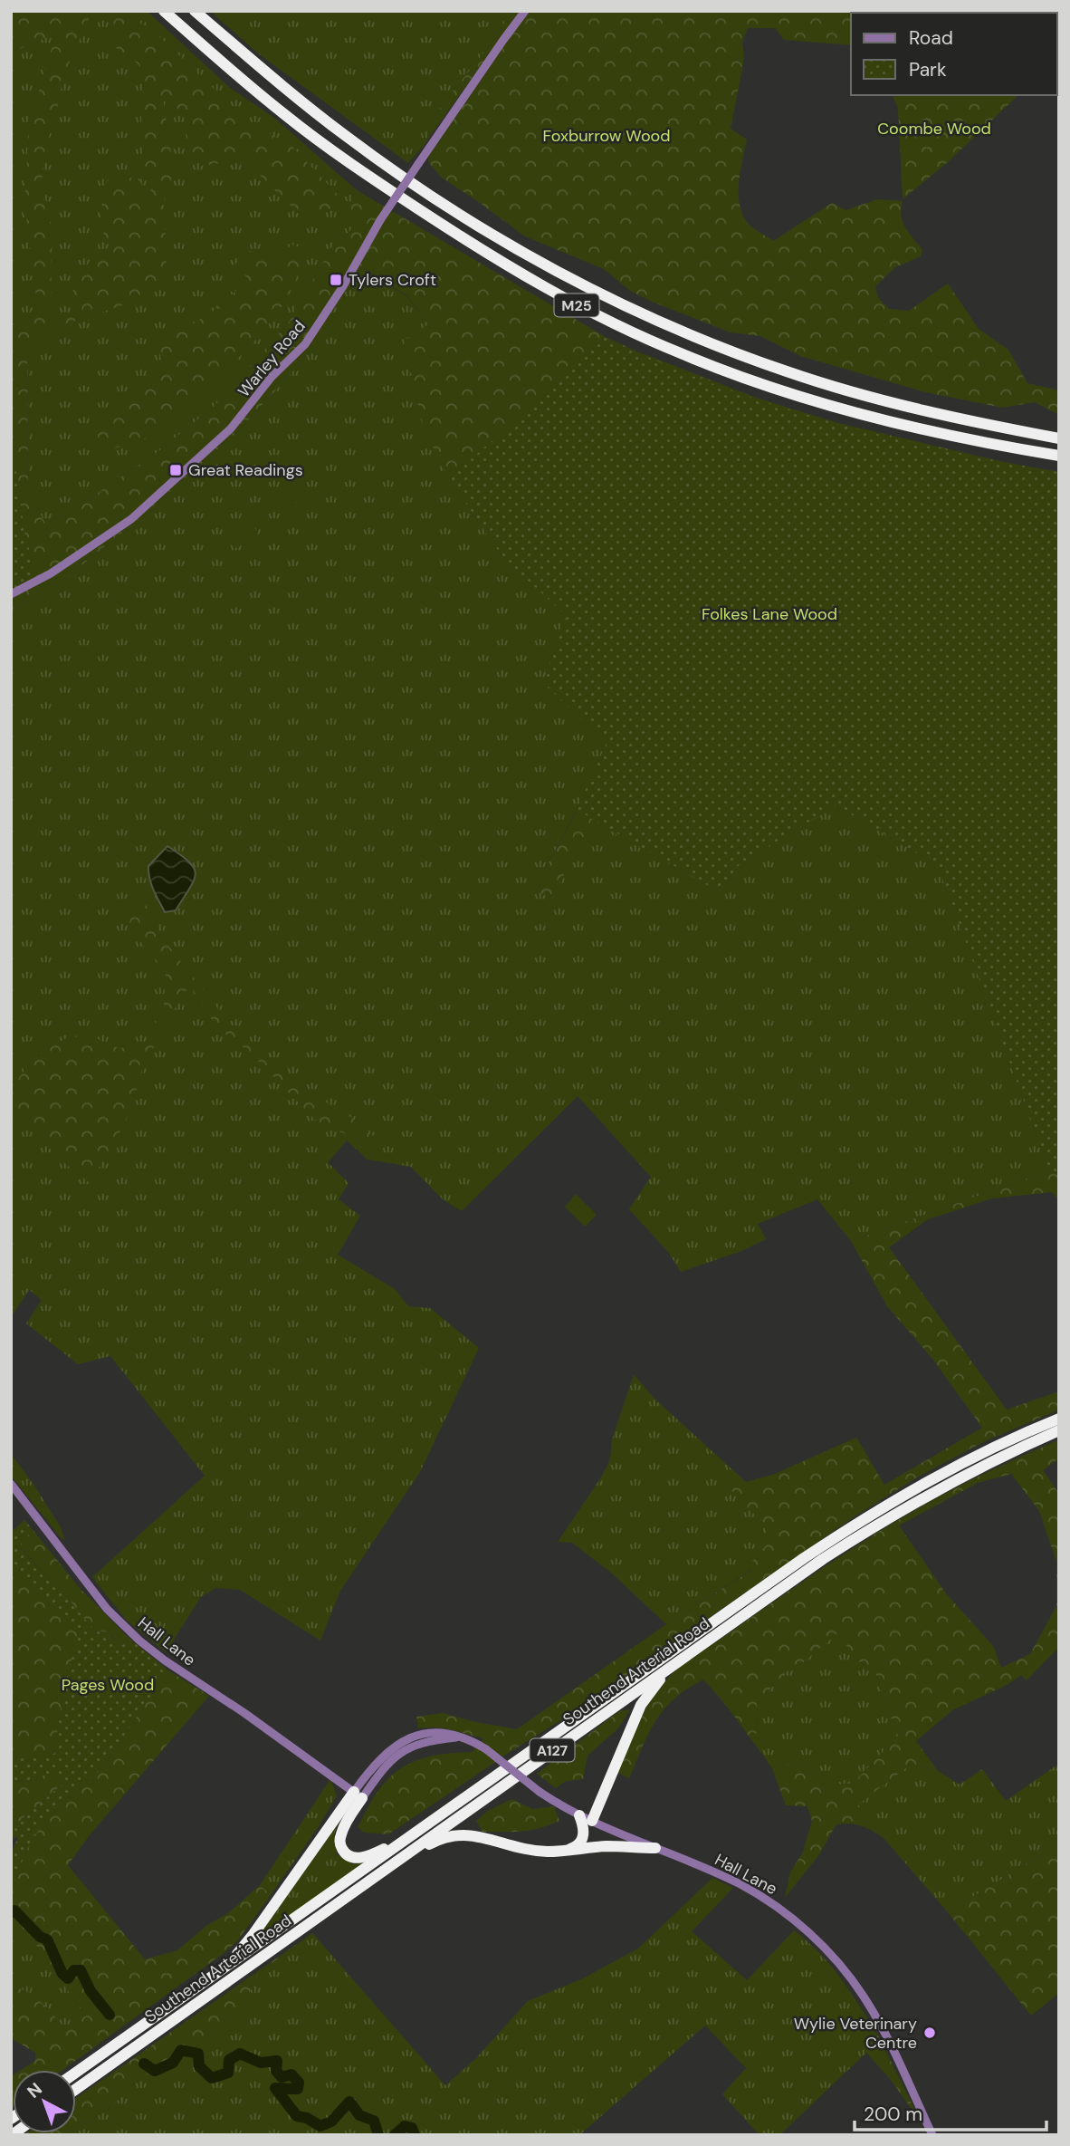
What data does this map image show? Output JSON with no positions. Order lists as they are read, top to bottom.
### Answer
{
  "streets": {
    "highway": ["M25", "Southend Arterial Road", "A127"],
    "street": ["Warley Road", "Hall Lane"]
  },
  "crossings": [
    ["Hall Lane", "A127"],
    ["Southend Arterial Road", "A127"]
  ],
  "parks": [
    "Coombe Wood",
    "Foxburrow Wood",
    "Folkes Lane Wood",
    "Pages Wood"
  ],
  "places": {
    "transit": ["Tylers Croft", "Great Readings"],
    "other": ["Wylie Veterinary Centre"]
  },
  "legend": ["Road", "Park"],
  "scale_bar": "200 m",
  "north": "top left"
}
